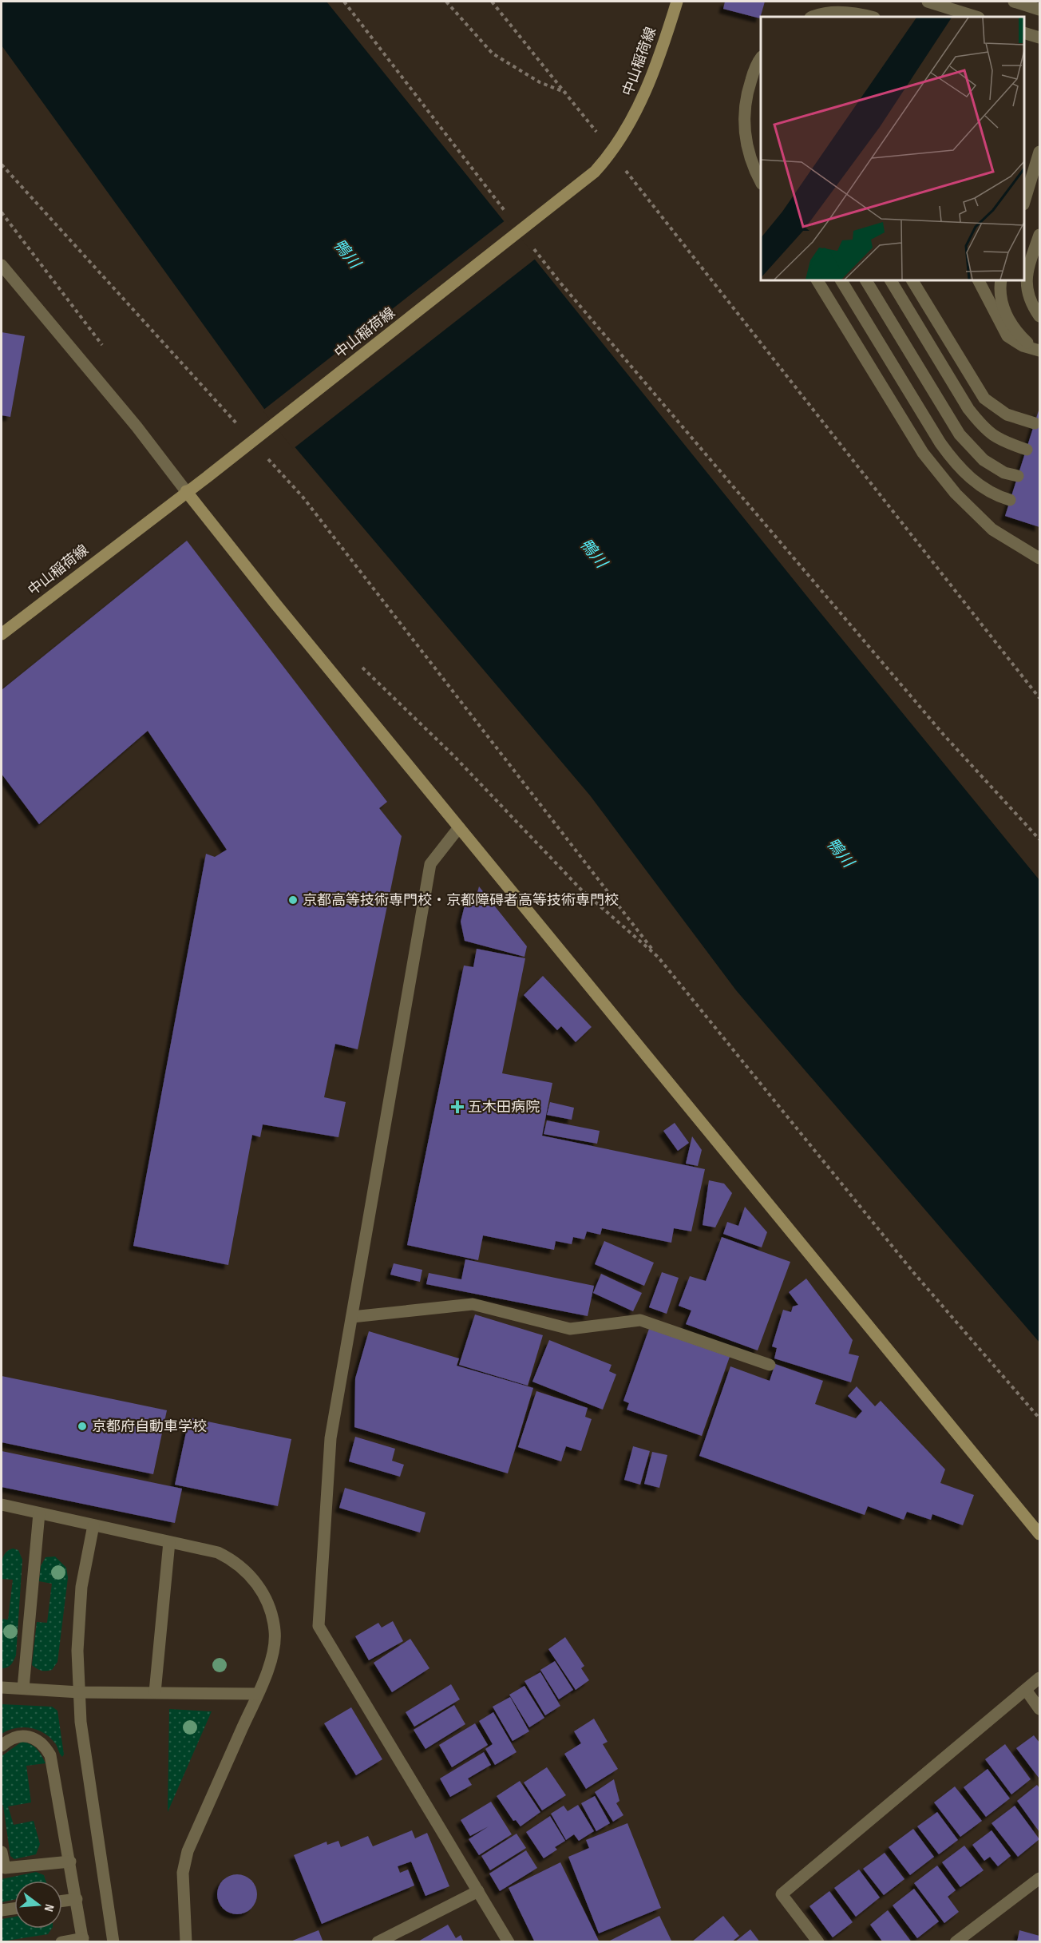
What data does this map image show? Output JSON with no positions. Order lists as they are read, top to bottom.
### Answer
{
  "streets": {
    "street": ["中山稲荷線"]
  },
  "water": ["鴨川"],
  "places": {
    "other": ["京都高等技術専門校・京都障碍者高等技術専門校", "京都府自動車学校"],
    "health": ["五木田病院"]
  },
  "north": "right"
}
